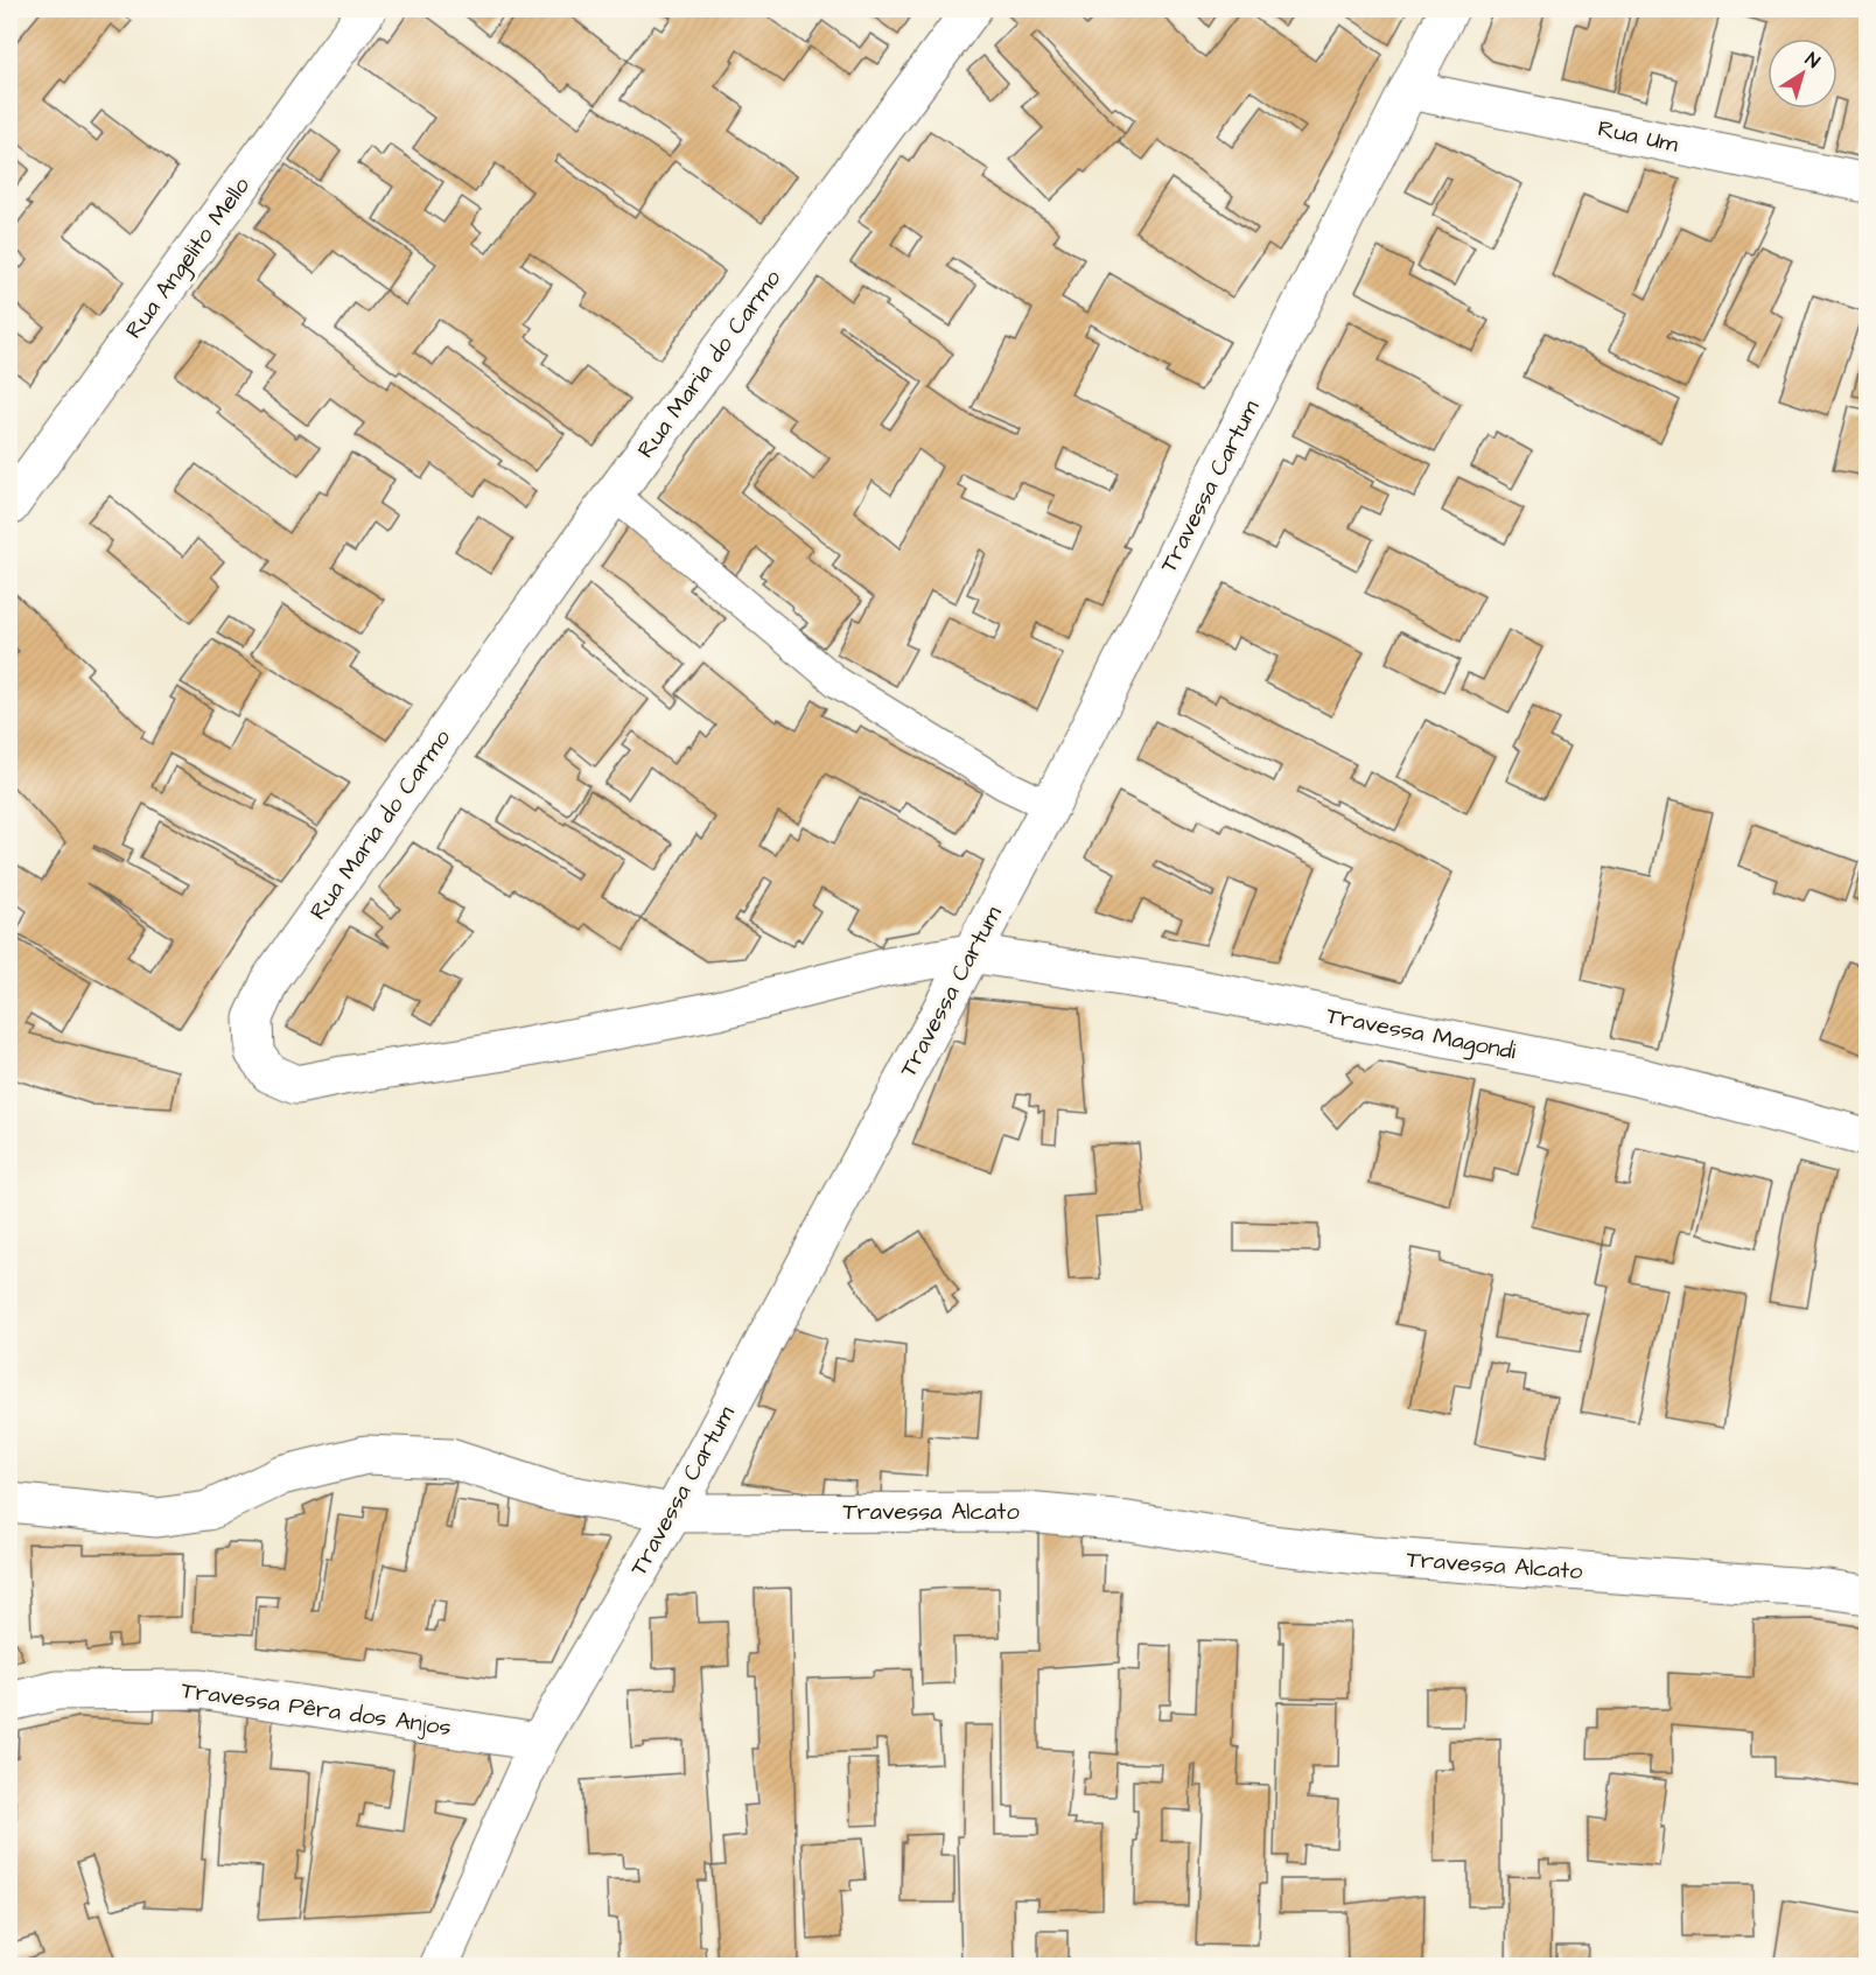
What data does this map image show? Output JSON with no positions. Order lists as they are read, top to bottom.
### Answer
{
  "streets": {
    "street": [
      "Rua Um",
      "Rua Angelito Mello",
      "Rua Maria do Carmo",
      "Travessa Cartum",
      "Travessa Magondi",
      "Travessa Alcato",
      "Travessa Pêra dos Anjos"
    ]
  },
  "crossings": [
    ["Rua Um", "Travessa Cartum"],
    ["Rua Maria do Carmo", "Travessa Cartum"],
    ["Rua Maria do Carmo", "Travessa Magondi"],
    ["Travessa Cartum", "Travessa Magondi"],
    ["Travessa Cartum", "Travessa Alcato"],
    ["Travessa Cartum", "Travessa Pêra dos Anjos"]
  ],
  "north": "top right"
}
